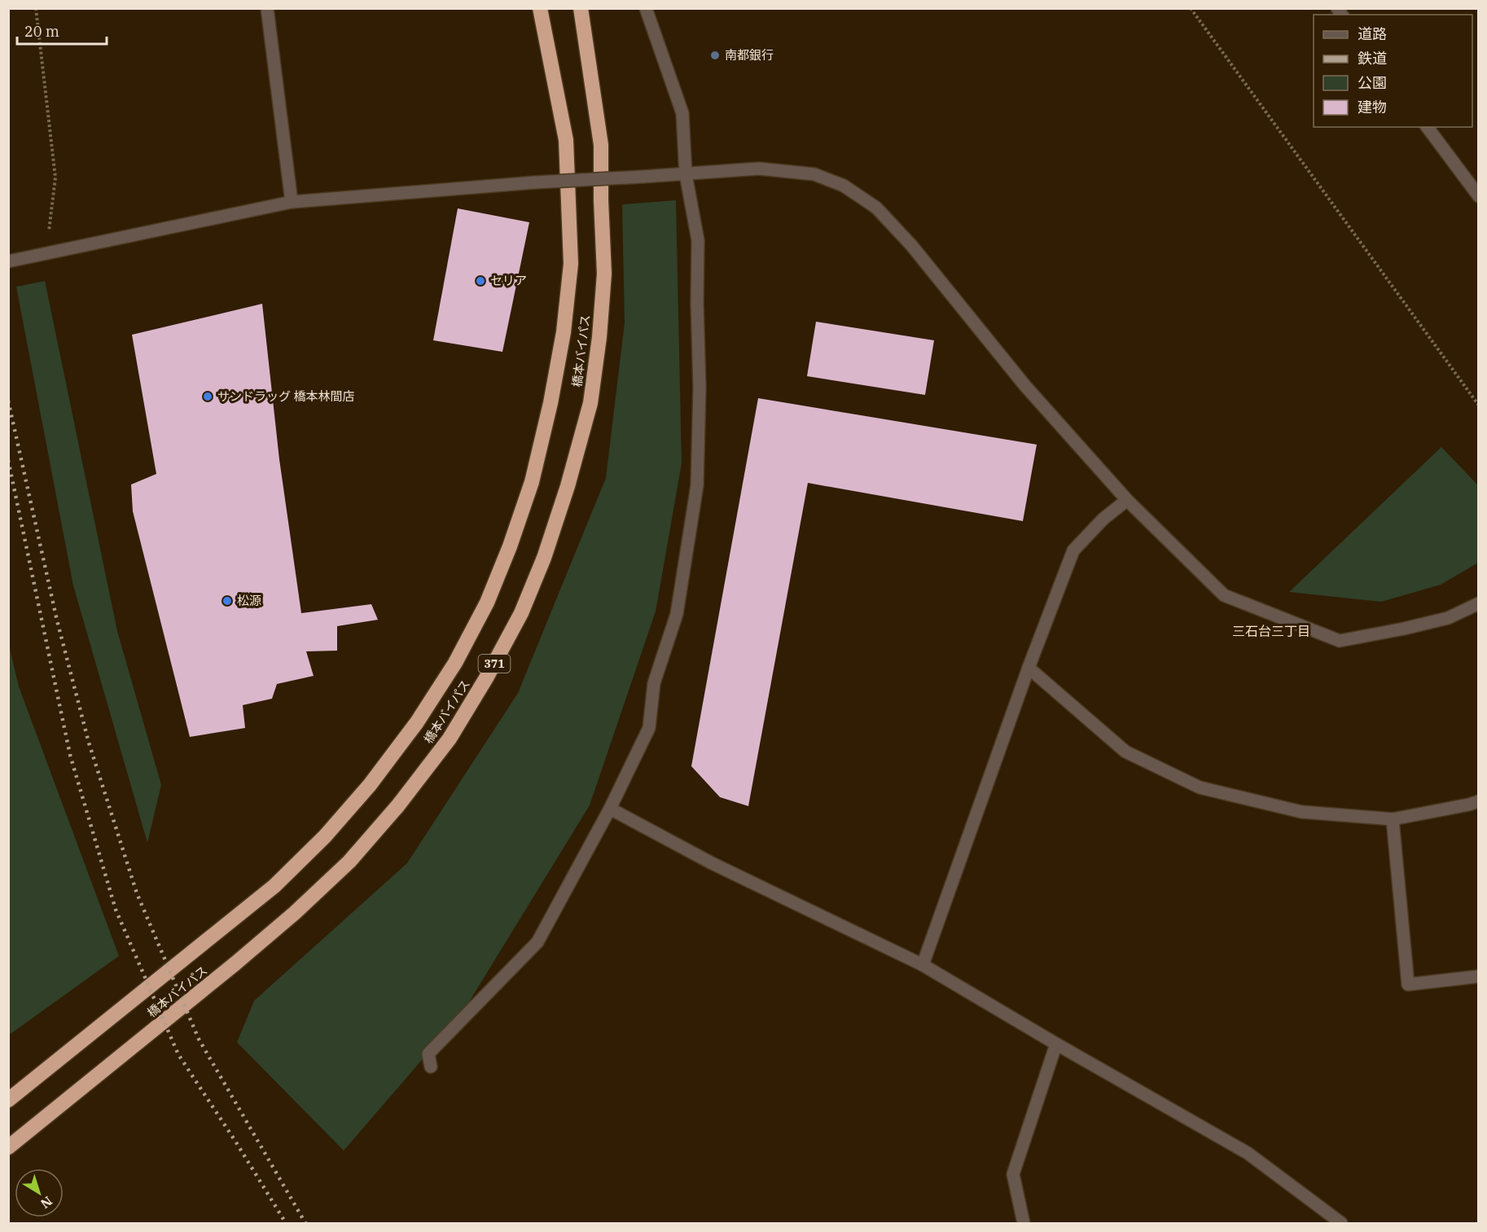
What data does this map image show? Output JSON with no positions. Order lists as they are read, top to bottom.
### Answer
{
  "streets": {
    "highway": ["橋本バイパス", "371"]
  },
  "districts": ["三石台三丁目"],
  "places": [
    "南都銀行",
    "セリア",
    "サンドラッグ 橋本林間店",
    "松源"
  ],
  "legend": [
    "道路",
    "鉄道",
    "公園",
    "建物"
  ],
  "scale_bar": "20 m",
  "north": "bottom right"
}
